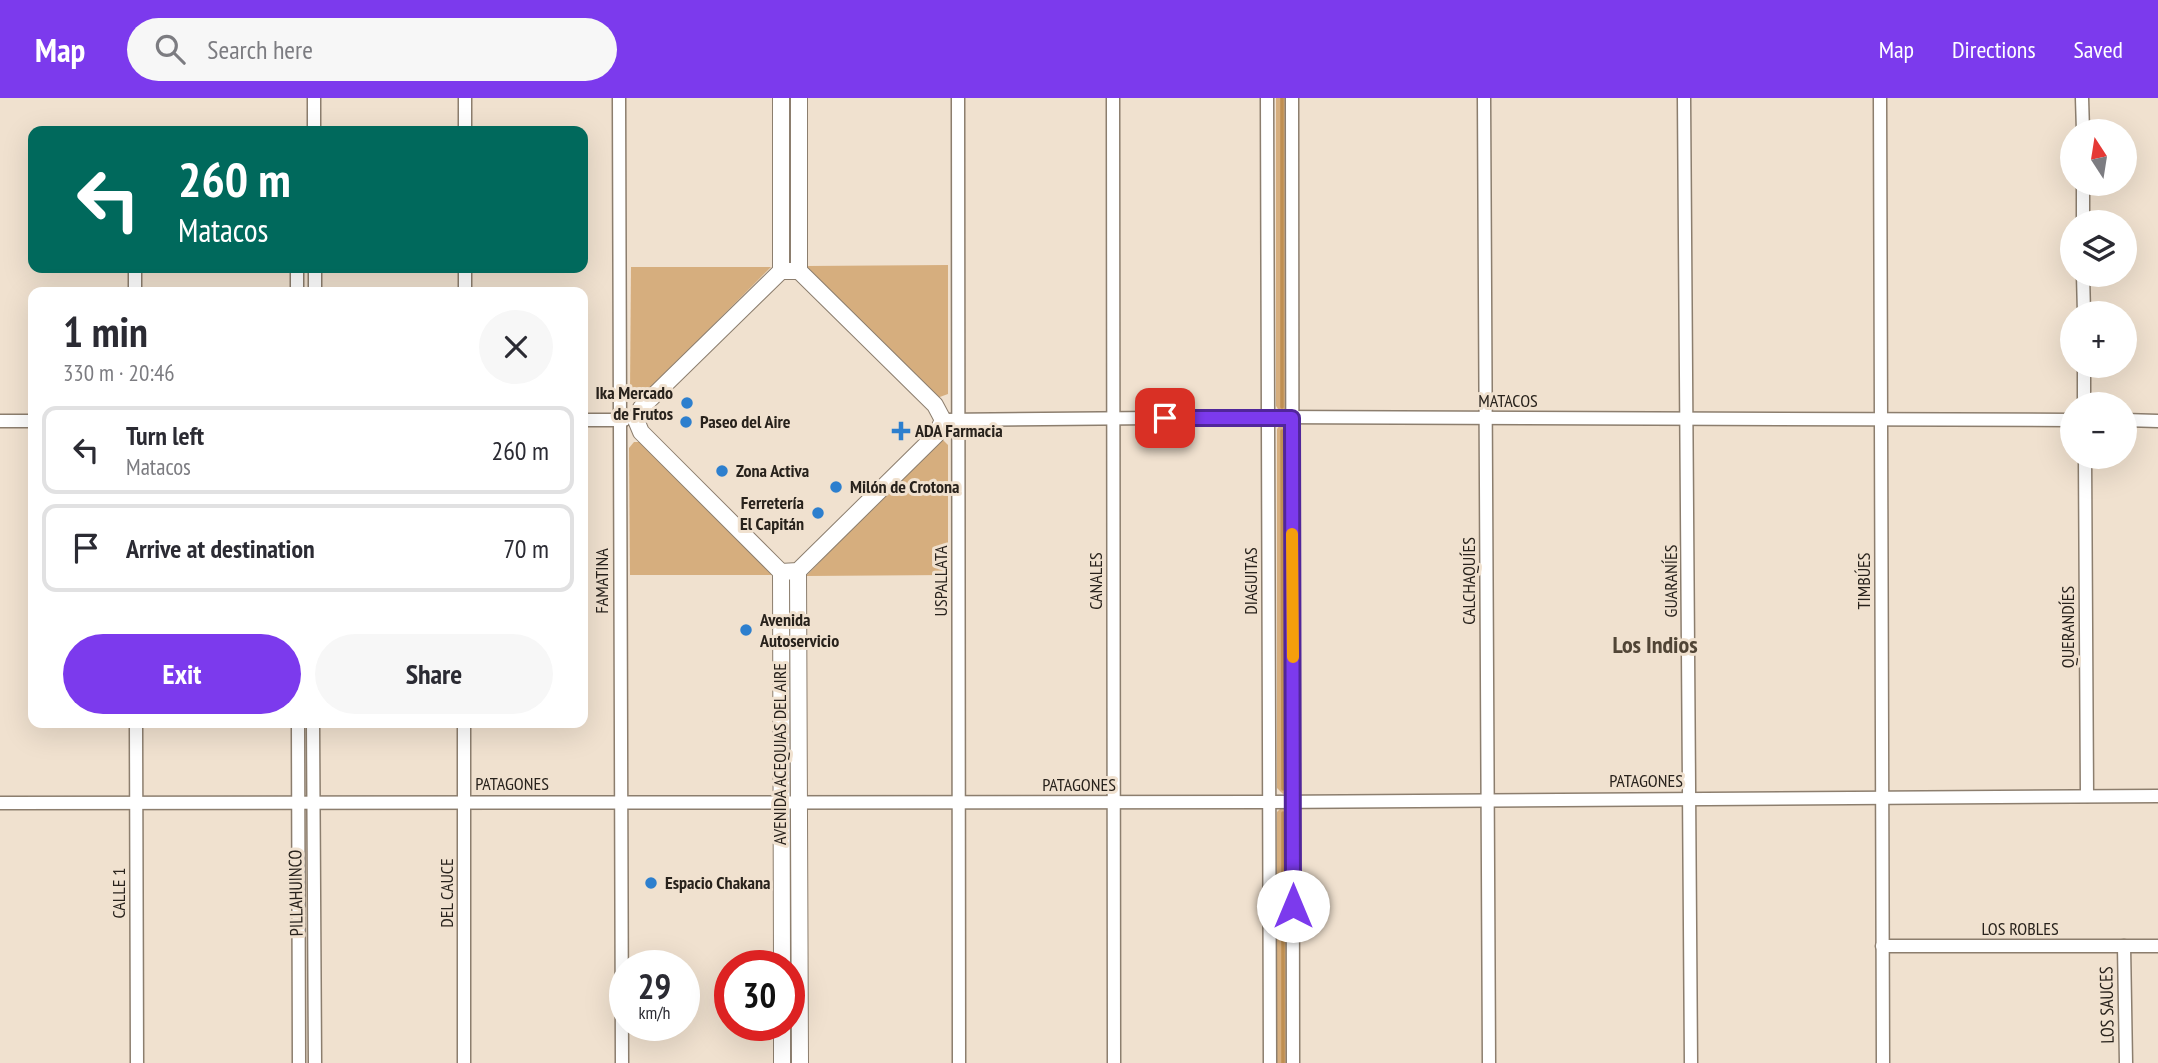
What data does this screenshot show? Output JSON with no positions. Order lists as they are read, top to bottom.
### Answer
{
  "streets": {
    "street": [
      "MATACOS",
      "FAMATINA",
      "USPALLATA",
      "CANALES",
      "DIAGUITAS",
      "CALCHAQUÍES",
      "GUARANÍES",
      "TIMBÚES",
      "QUERANDÍES",
      "AVENIDA ACEQUIAS DEL AIRE",
      "PATAGONES",
      "CALLE 1",
      "PILLAHUINCO",
      "DEL CAUCE",
      "LOS ROBLES",
      "LOS SAUCES"
    ]
  },
  "crossings": [
    ["MATACOS", "USPALLATA"],
    ["MATACOS", "CANALES"],
    ["MATACOS", "DIAGUITAS"],
    ["MATACOS", "CALCHAQUÍES"],
    ["MATACOS", "GUARANÍES"],
    ["MATACOS", "TIMBÚES"],
    ["FAMATINA", "PATAGONES"],
    ["USPALLATA", "PATAGONES"],
    ["CANALES", "PATAGONES"],
    ["DIAGUITAS", "PATAGONES"],
    ["CALCHAQUÍES", "PATAGONES"],
    ["GUARANÍES", "PATAGONES"],
    ["TIMBÚES", "PATAGONES"],
    ["TIMBÚES", "LOS ROBLES"],
    ["QUERANDÍES", "PATAGONES"],
    ["AVENIDA ACEQUIAS DEL AIRE", "PATAGONES"],
    ["PATAGONES", "CALLE 1"],
    ["PATAGONES", "PILLAHUINCO"],
    ["PATAGONES", "DEL CAUCE"],
    ["LOS ROBLES", "LOS SAUCES"]
  ],
  "districts": ["Los Indios"],
  "places": {
    "other": [
      "Ika Mercado de Frutos",
      "Paseo del Aire",
      "Zona Activa",
      "Milón de Crotona",
      "Ferretería El Capitán",
      "Avenida Autoservicio",
      "Espacio Chakana"
    ],
    "health": ["ADA Farmacia"]
  },
  "north": "top",
  "page": {
    "header": "Map",
    "search": "Search here",
    "nav": ["Map", "Directions", "Saved"],
    "map_buttons": ["+", "−"],
    "turn": ["260 m", "Matacos"],
    "heading": ["1 min", "330 m · 20:46"],
    "list": [
      {
        "name": "Turn left",
        "note": "Matacos",
        "value": "260 m"
      },
      {
        "name": "Arrive at destination",
        "value": "70 m"
      }
    ],
    "buttons": ["Exit", "Share"],
    "speed": "29 km/h",
    "limit": "30"
  }
}
